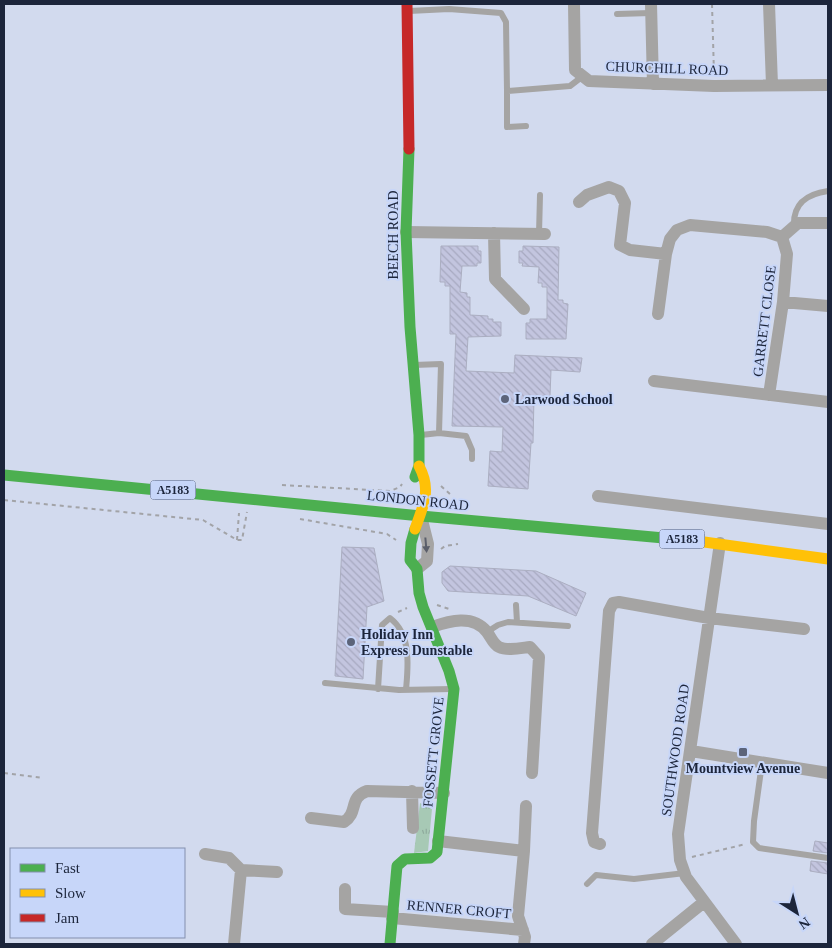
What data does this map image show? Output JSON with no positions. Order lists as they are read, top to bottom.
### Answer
{
  "streets": {
    "street": [
      "CHURCHILL ROAD",
      "BEECH ROAD",
      "GARRETT CLOSE",
      "A5183",
      "LONDON ROAD",
      "SOUTHWOOD ROAD",
      "FOSSETT GROVE",
      "RENNER CROFT"
    ]
  },
  "crossings": [
    ["BEECH ROAD", "LONDON ROAD"],
    ["BEECH ROAD", "FOSSETT GROVE"],
    ["LONDON ROAD", "SOUTHWOOD ROAD"],
    ["LONDON ROAD", "FOSSETT GROVE"],
    ["FOSSETT GROVE", "RENNER CROFT"]
  ],
  "places": {
    "other": ["Larwood School", "Holiday Inn Express Dunstable"],
    "transit": ["Mountview Avenue"]
  },
  "legend": ["Fast", "Slow", "Jam"],
  "north": "bottom right"
}
